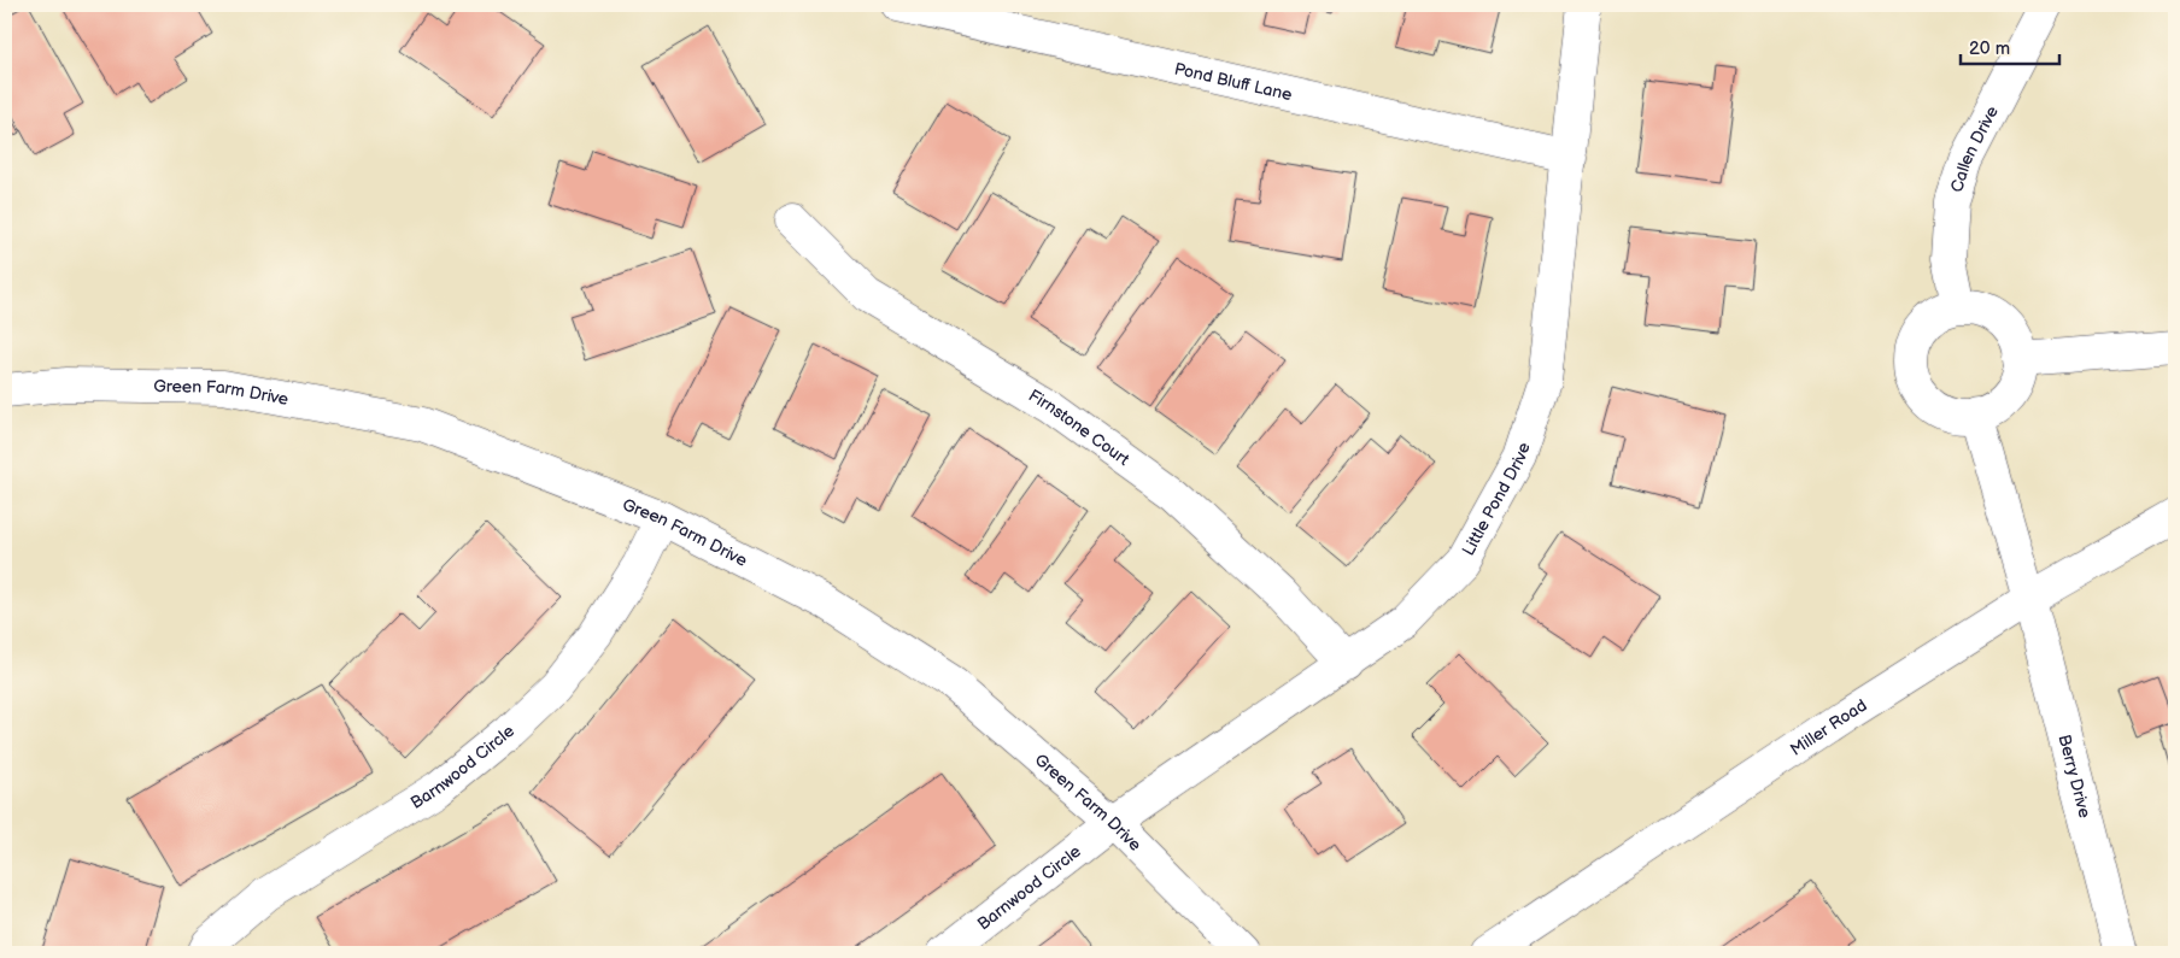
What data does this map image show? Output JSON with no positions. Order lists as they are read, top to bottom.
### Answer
{
  "streets": {
    "street": [
      "Pond Bluff Lane",
      "Callen Drive",
      "Green Farm Drive",
      "Firnstone Court",
      "Little Pond Drive",
      "Miller Road",
      "Barnwood Circle",
      "Berry Drive"
    ]
  },
  "crossings": [
    ["Pond Bluff Lane", "Little Pond Drive"],
    ["Green Farm Drive", "Little Pond Drive"],
    ["Green Farm Drive", "Barnwood Circle"],
    ["Firnstone Court", "Little Pond Drive"],
    ["Little Pond Drive", "Barnwood Circle"],
    ["Miller Road", "Berry Drive"]
  ],
  "scale_bar": "20 m"
}
